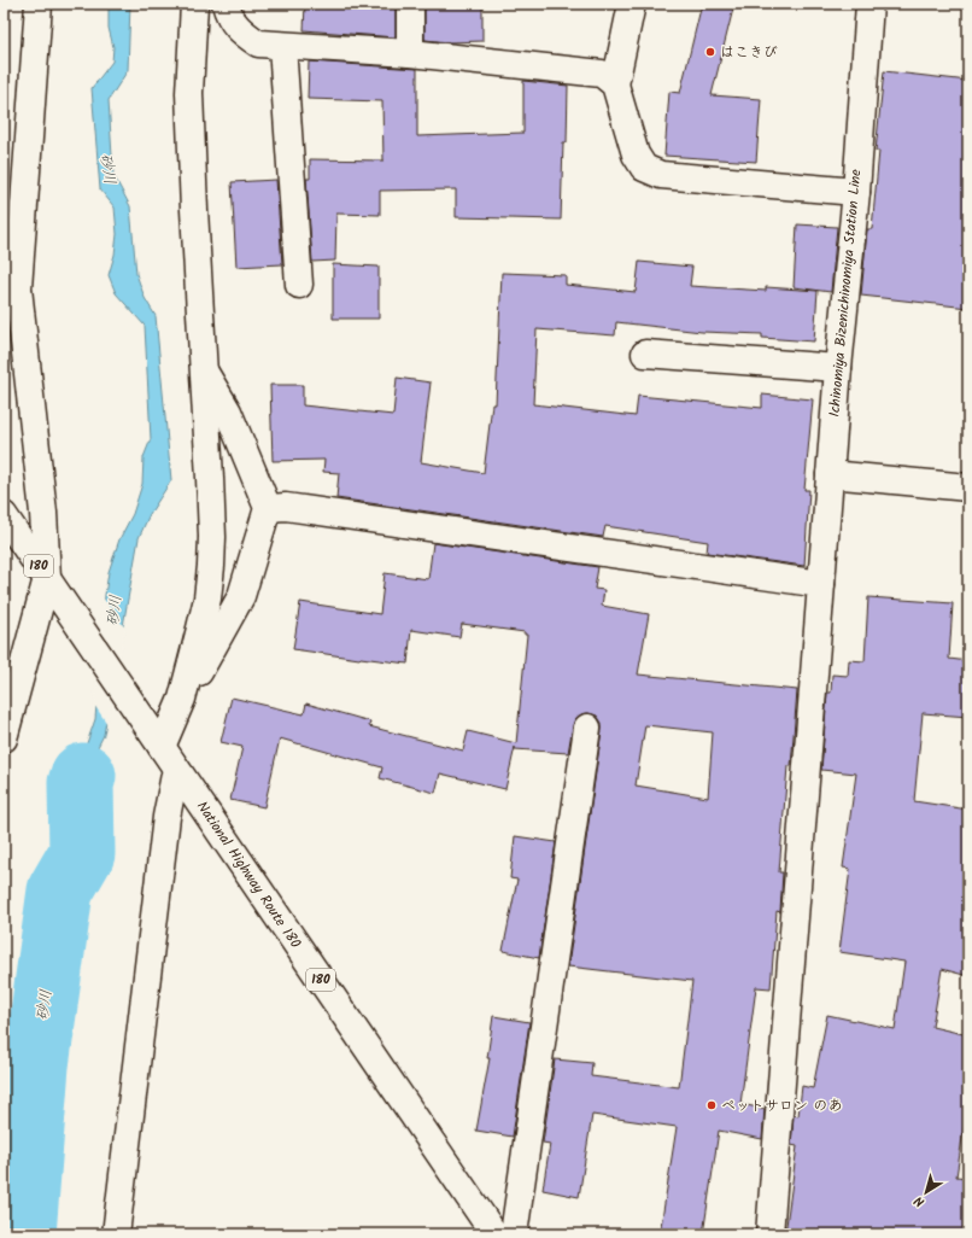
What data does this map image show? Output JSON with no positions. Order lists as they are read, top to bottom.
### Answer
{
  "streets": {
    "main road": ["Ichinomiya Bizenichinomiya Station Line", "180", "National Highway Route 180"]
  },
  "water": ["砂川"],
  "places": ["はこきび", "ペットサロン のあ"],
  "north": "bottom left"
}
